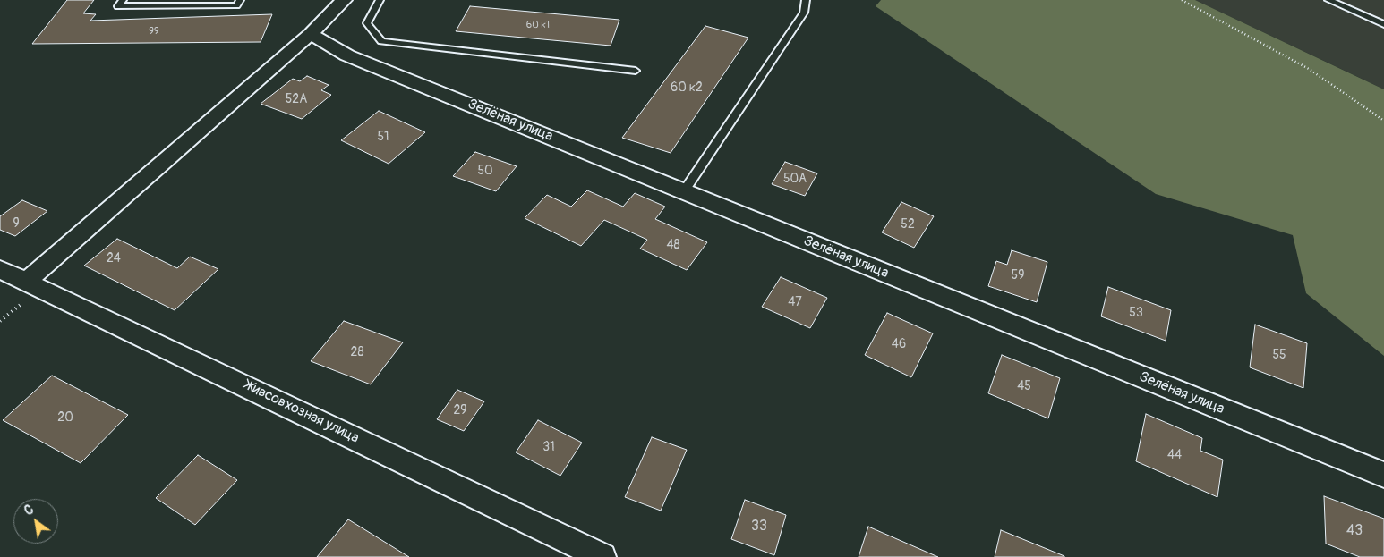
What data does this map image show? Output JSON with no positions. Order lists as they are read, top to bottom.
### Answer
{
  "streets": {
    "street": ["Зелёная улица", "Живсовхозная улица"]
  },
  "house_numbers": [
    "60 к1",
    "99",
    "60 к2",
    "52А",
    "51",
    "50",
    "50А",
    "9",
    "52",
    "48",
    "24",
    "59",
    "47",
    "53",
    "46",
    "28",
    "55",
    "45",
    "29",
    "20",
    "31",
    "44",
    "33",
    "43"
  ],
  "north": "top left"
}
